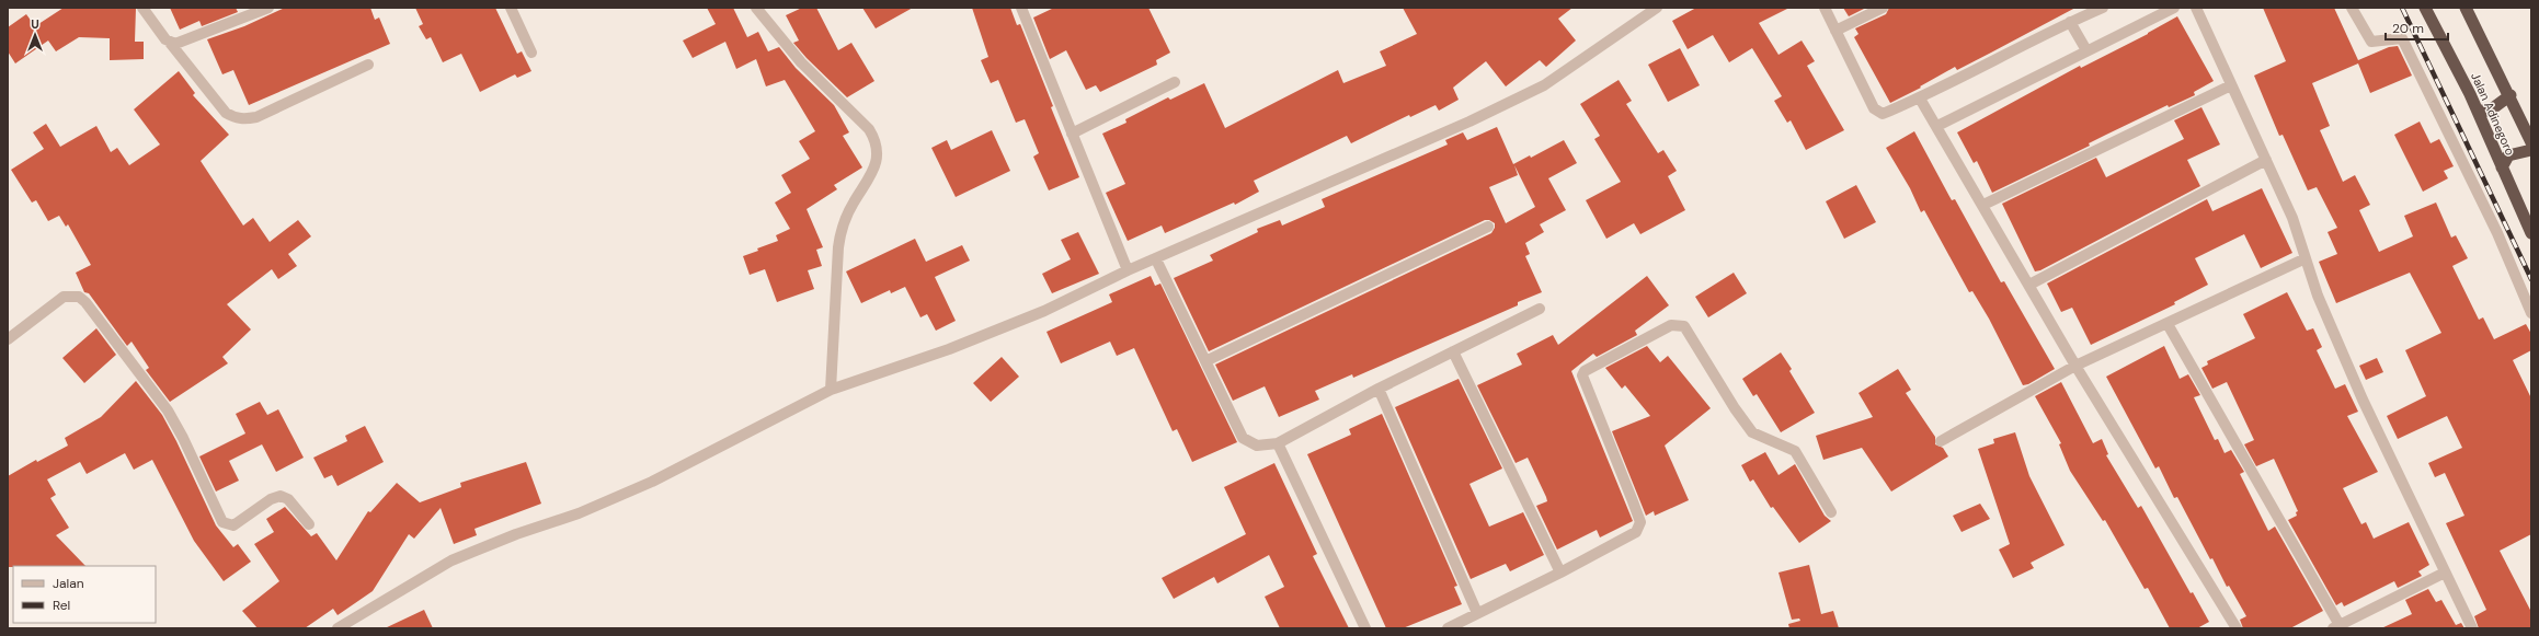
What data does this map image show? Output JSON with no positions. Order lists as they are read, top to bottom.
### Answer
{
  "streets": {
    "highway": ["Jalan Adinegoro"]
  },
  "legend": ["Jalan", "Rel"],
  "scale_bar": "20 m",
  "north": "top"
}
